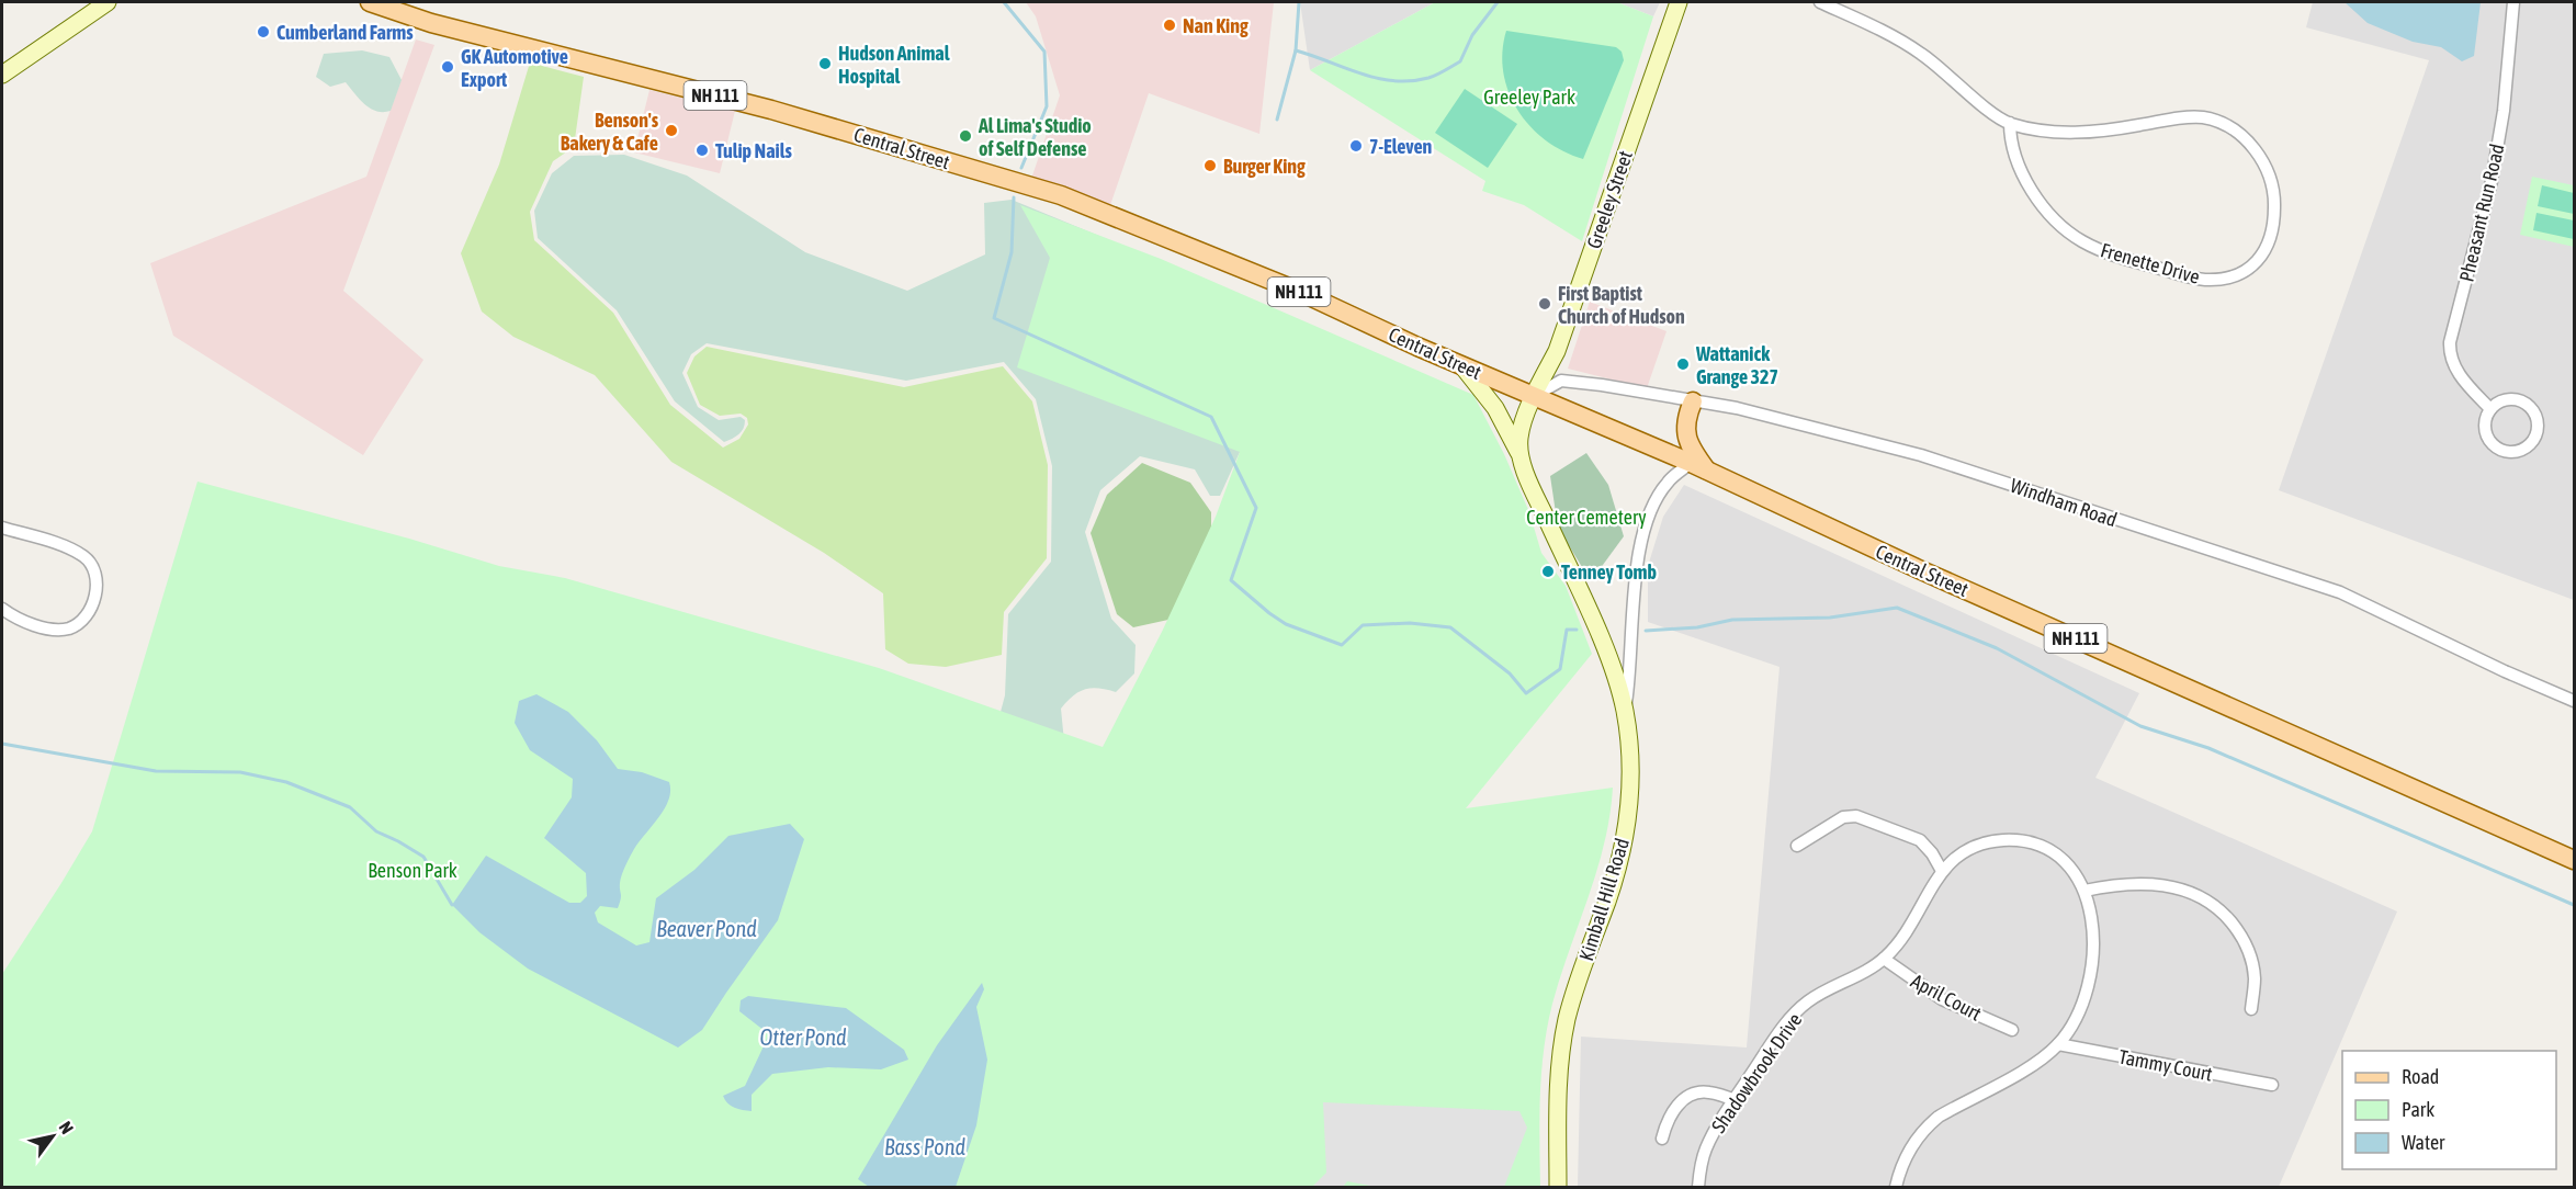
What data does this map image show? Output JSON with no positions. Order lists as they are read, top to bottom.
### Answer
{
  "streets": {
    "main road": ["NH 111", "Central Street"],
    "street": [
      "Greeley Street",
      "Pheasant Run Road",
      "Frenette Drive",
      "Windham Road",
      "Kimball Hill Road",
      "April Court",
      "Tammy Court",
      "Shadowbrook Drive"
    ]
  },
  "crossings": [
    ["Central Street", "Greeley Street"],
    ["Central Street", "Windham Road"],
    ["Central Street", "Kimball Hill Road"],
    ["Greeley Street", "Windham Road"],
    ["Greeley Street", "Kimball Hill Road"],
    ["Windham Road", "Kimball Hill Road"],
    ["April Court", "Shadowbrook Drive"],
    ["Tammy Court", "Shadowbrook Drive"]
  ],
  "water": ["Beaver Pond", "Otter Pond", "Bass Pond"],
  "parks": ["Greeley Park", "Center Cemetery", "Benson Park"],
  "places": [
    "Nan King",
    "Cumberland Farms",
    "Hudson Animal Hospital",
    "GK Automotive Export",
    "Benson's Bakery & Cafe",
    "Al Lima's Studio of Self Defense",
    "7-Eleven",
    "Tulip Nails",
    "Burger King",
    "First Baptist Church of Hudson",
    "Wattanick Grange 327",
    "Tenney Tomb"
  ],
  "legend": ["Road", "Park", "Water"],
  "north": "top right"
}
